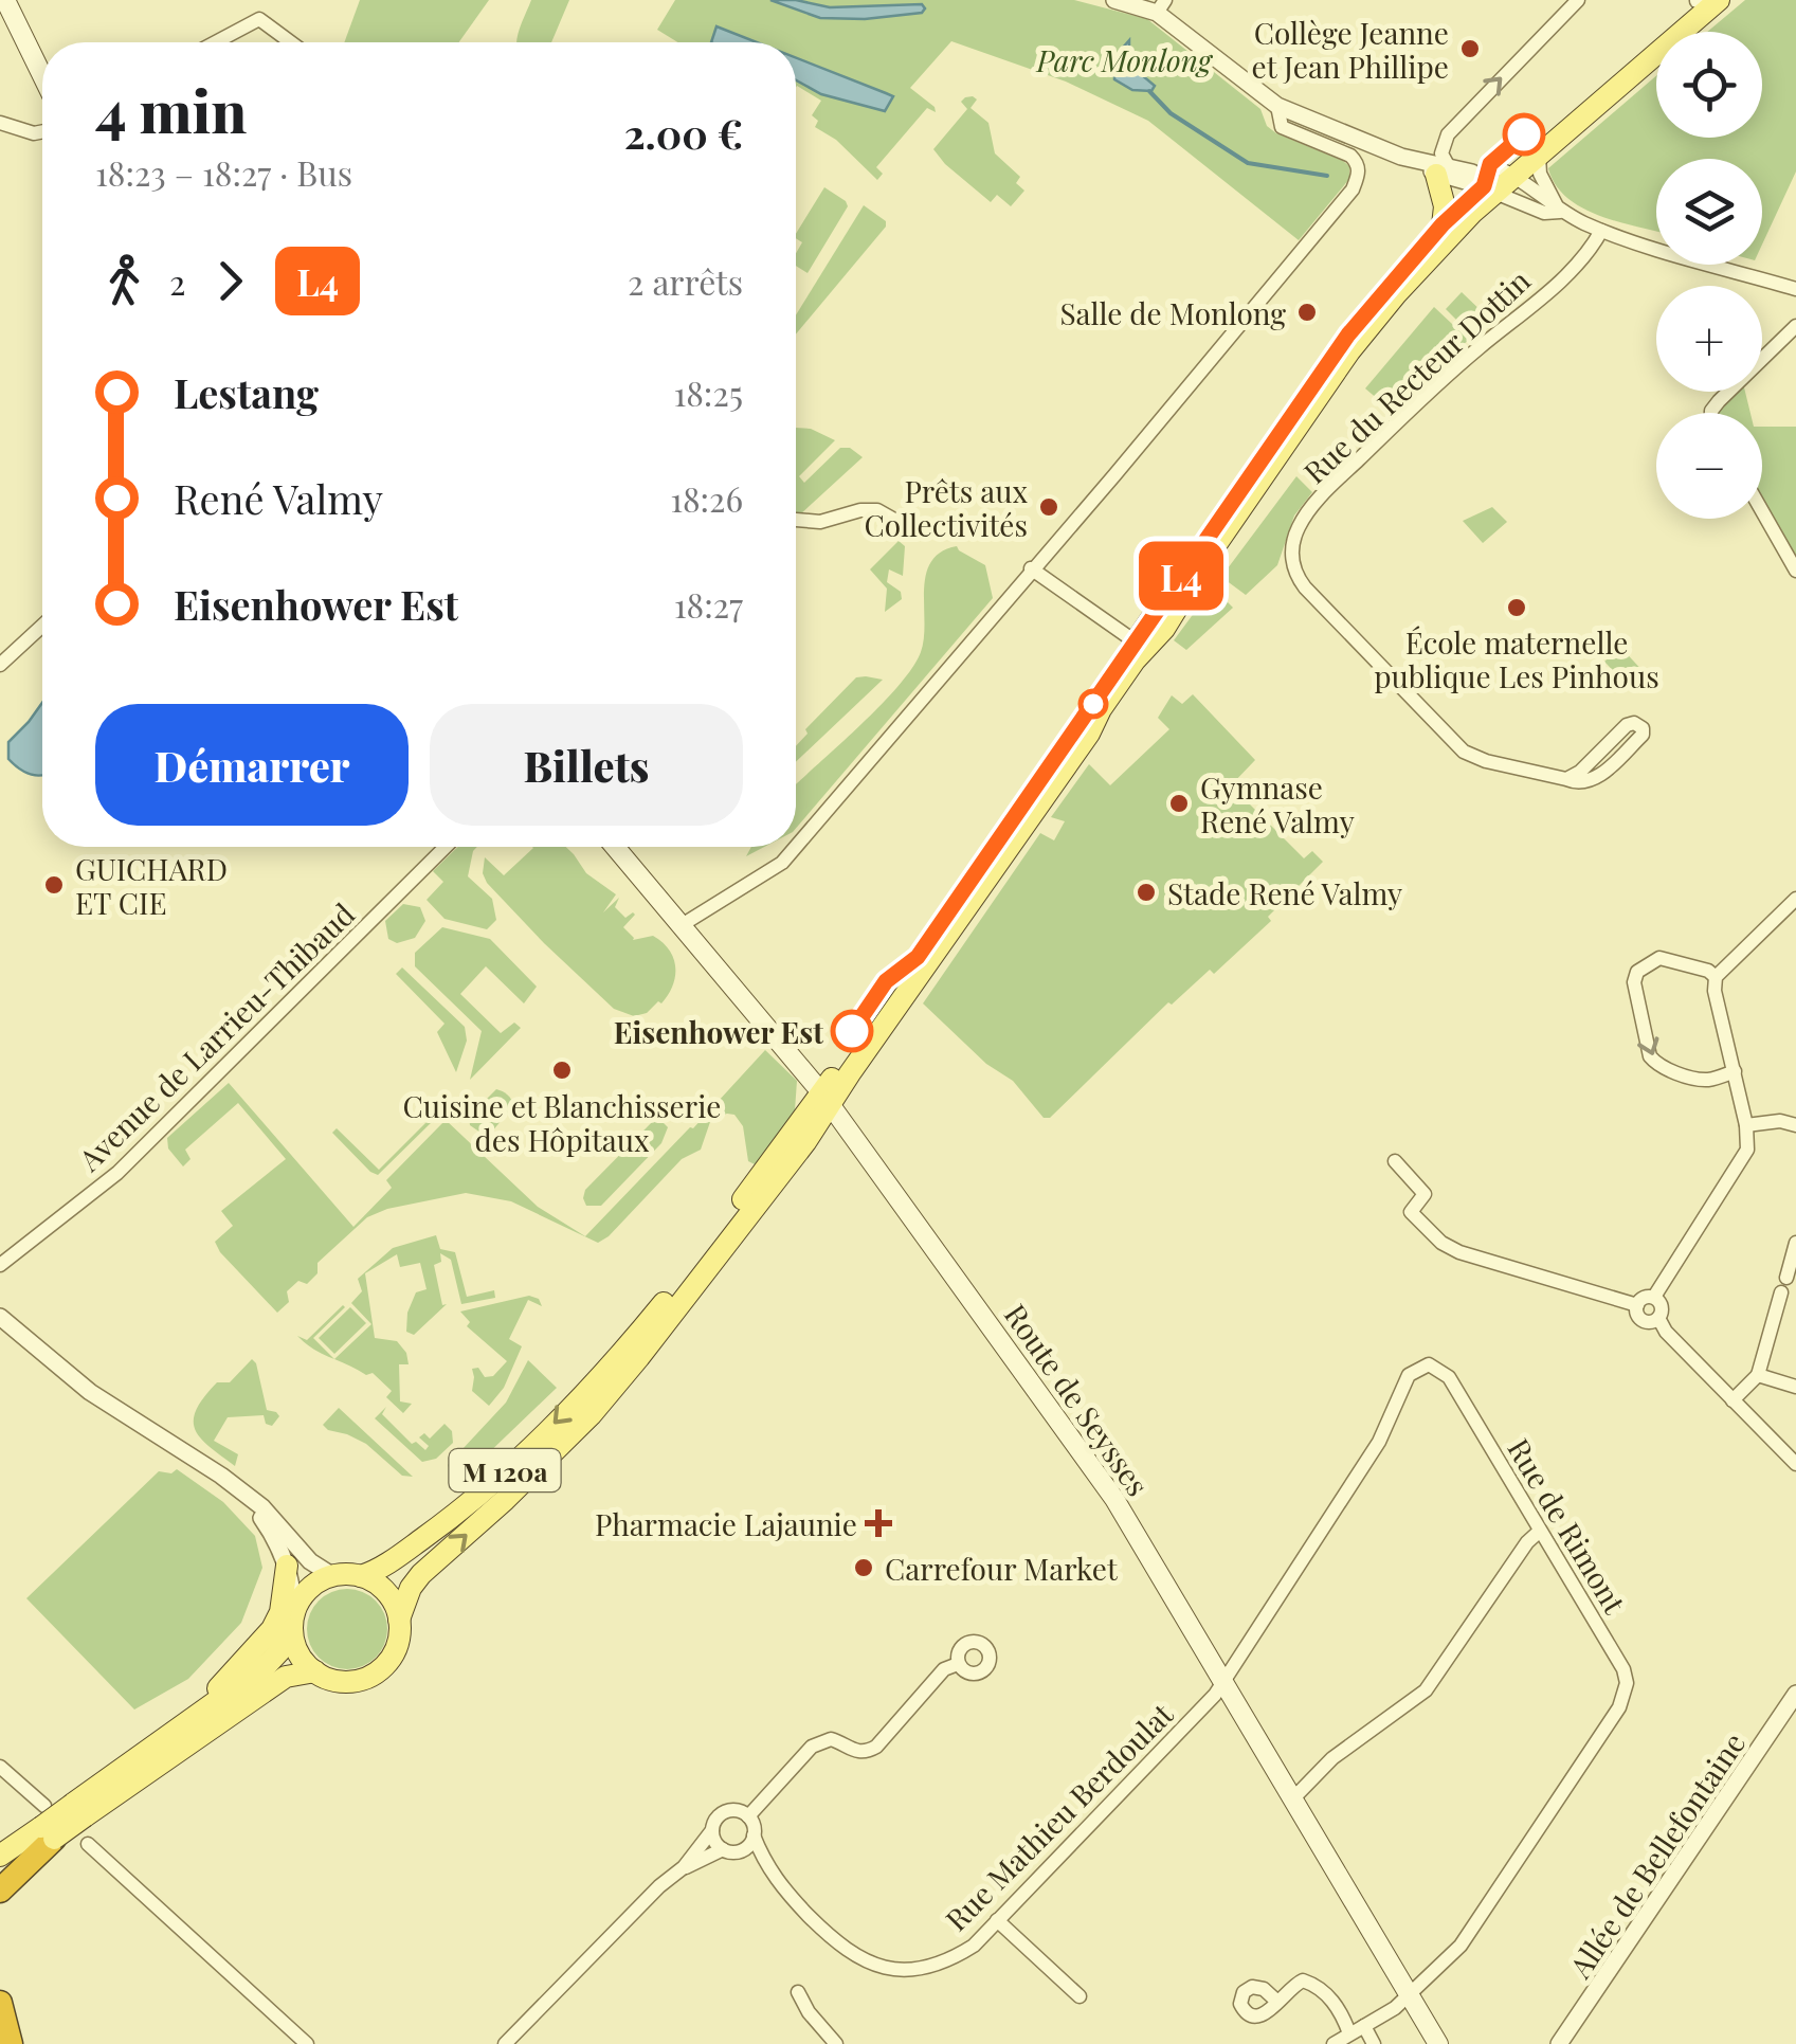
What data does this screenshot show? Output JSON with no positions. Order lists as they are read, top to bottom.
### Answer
{
  "streets": {
    "main road": ["Route de Seysses", "M 120a"],
    "street": [
      "Rue du Recteur Dottin",
      "Avenue de Larrieu-Thibaud",
      "Rue de Rimont",
      "Rue Mathieu Berdoulat",
      "Allée de Bellefontaine"
    ]
  },
  "crossings": [
    ["Route de Seysses", "M 120a"],
    ["Route de Seysses", "Rue de Rimont"],
    ["Route de Seysses", "Rue Mathieu Berdoulat"],
    ["Rue de Rimont", "Rue Mathieu Berdoulat"]
  ],
  "parks": ["Parc Monlong"],
  "places": {
    "other": [
      "Collège Jeanne et Jean Phillipe",
      "Salle de Monlong",
      "Prêts aux Collectivités",
      "École maternelle publique Les Pinhous",
      "Gymnase René Valmy",
      "GUICHARD ET CIE",
      "Stade René Valmy",
      "Eisenhower Est",
      "Cuisine et Blanchisserie des Hôpitaux",
      "Carrefour Market"
    ],
    "health": ["Pharmacie Lajaunie"]
  },
  "lines": ["bus line L4"],
  "page": {
    "on_map": "L4",
    "map_buttons": ["+", "−"],
    "heading": ["4 min", "18:23 – 18:27 · Bus", "2.00 €"],
    "legs": ["2", "L4", "2 arrêts"],
    "list": [
      {
        "name": "Lestang",
        "value": "18:25"
      },
      {
        "name": "René Valmy",
        "value": "18:26"
      },
      {
        "name": "Eisenhower Est",
        "value": "18:27"
      }
    ],
    "buttons": ["Démarrer", "Billets"]
  }
}
